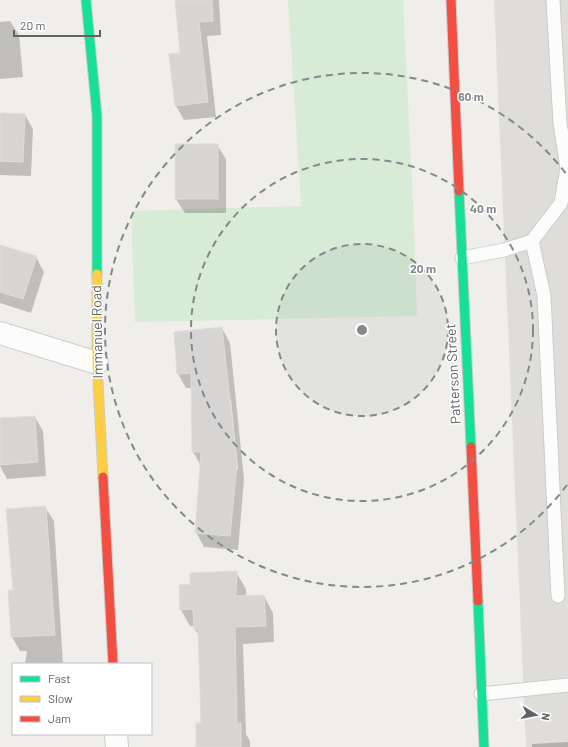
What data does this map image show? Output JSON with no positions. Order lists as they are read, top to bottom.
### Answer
{
  "streets": {
    "main road": ["Immanuel Road", "Patterson Street"]
  },
  "legend": ["Fast", "Slow", "Jam"],
  "scale_bar": "20 m",
  "north": "right",
  "rings": ["60 m", "40 m", "20 m"]
}
